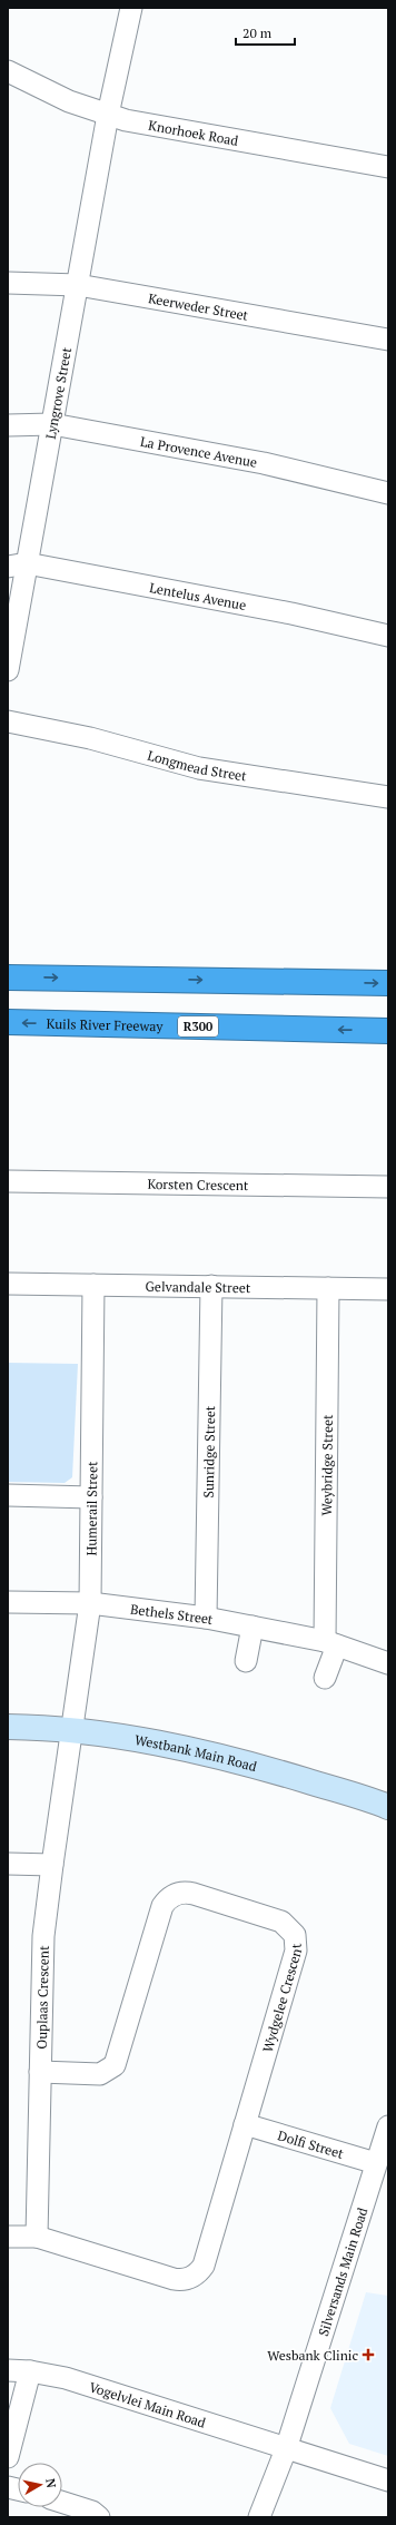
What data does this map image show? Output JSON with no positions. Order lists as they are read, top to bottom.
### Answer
{
  "streets": {
    "highway": ["Kuils River Freeway", "R300"],
    "street": [
      "Knorhoek Road",
      "Keerweder Street",
      "Lyngrove Street",
      "La Provence Avenue",
      "Lentelus Avenue",
      "Longmead Street",
      "Korsten Crescent",
      "Gelvandale Street",
      "Sunridge Street",
      "Weybridge Street",
      "Humerail Street",
      "Bethels Street",
      "Westbank Main Road",
      "Ouplaas Crescent",
      "Wydgelee Crescent",
      "Dolfi Street",
      "Silversands Main Road",
      "Vogelvlei Main Road"
    ]
  },
  "crossings": [
    ["Knorhoek Road", "Lyngrove Street"],
    ["Keerweder Street", "Lyngrove Street"],
    ["Lyngrove Street", "La Provence Avenue"],
    ["Lyngrove Street", "Lentelus Avenue"],
    ["Gelvandale Street", "Sunridge Street"],
    ["Gelvandale Street", "Weybridge Street"],
    ["Gelvandale Street", "Humerail Street"],
    ["Sunridge Street", "Bethels Street"],
    ["Weybridge Street", "Bethels Street"],
    ["Humerail Street", "Bethels Street"],
    ["Humerail Street", "Westbank Main Road"],
    ["Humerail Street", "Ouplaas Crescent"],
    ["Westbank Main Road", "Ouplaas Crescent"],
    ["Ouplaas Crescent", "Wydgelee Crescent"],
    ["Wydgelee Crescent", "Dolfi Street"],
    ["Dolfi Street", "Silversands Main Road"],
    ["Silversands Main Road", "Vogelvlei Main Road"]
  ],
  "places": {
    "health": ["Wesbank Clinic"]
  },
  "scale_bar": "20 m",
  "north": "right"
}
